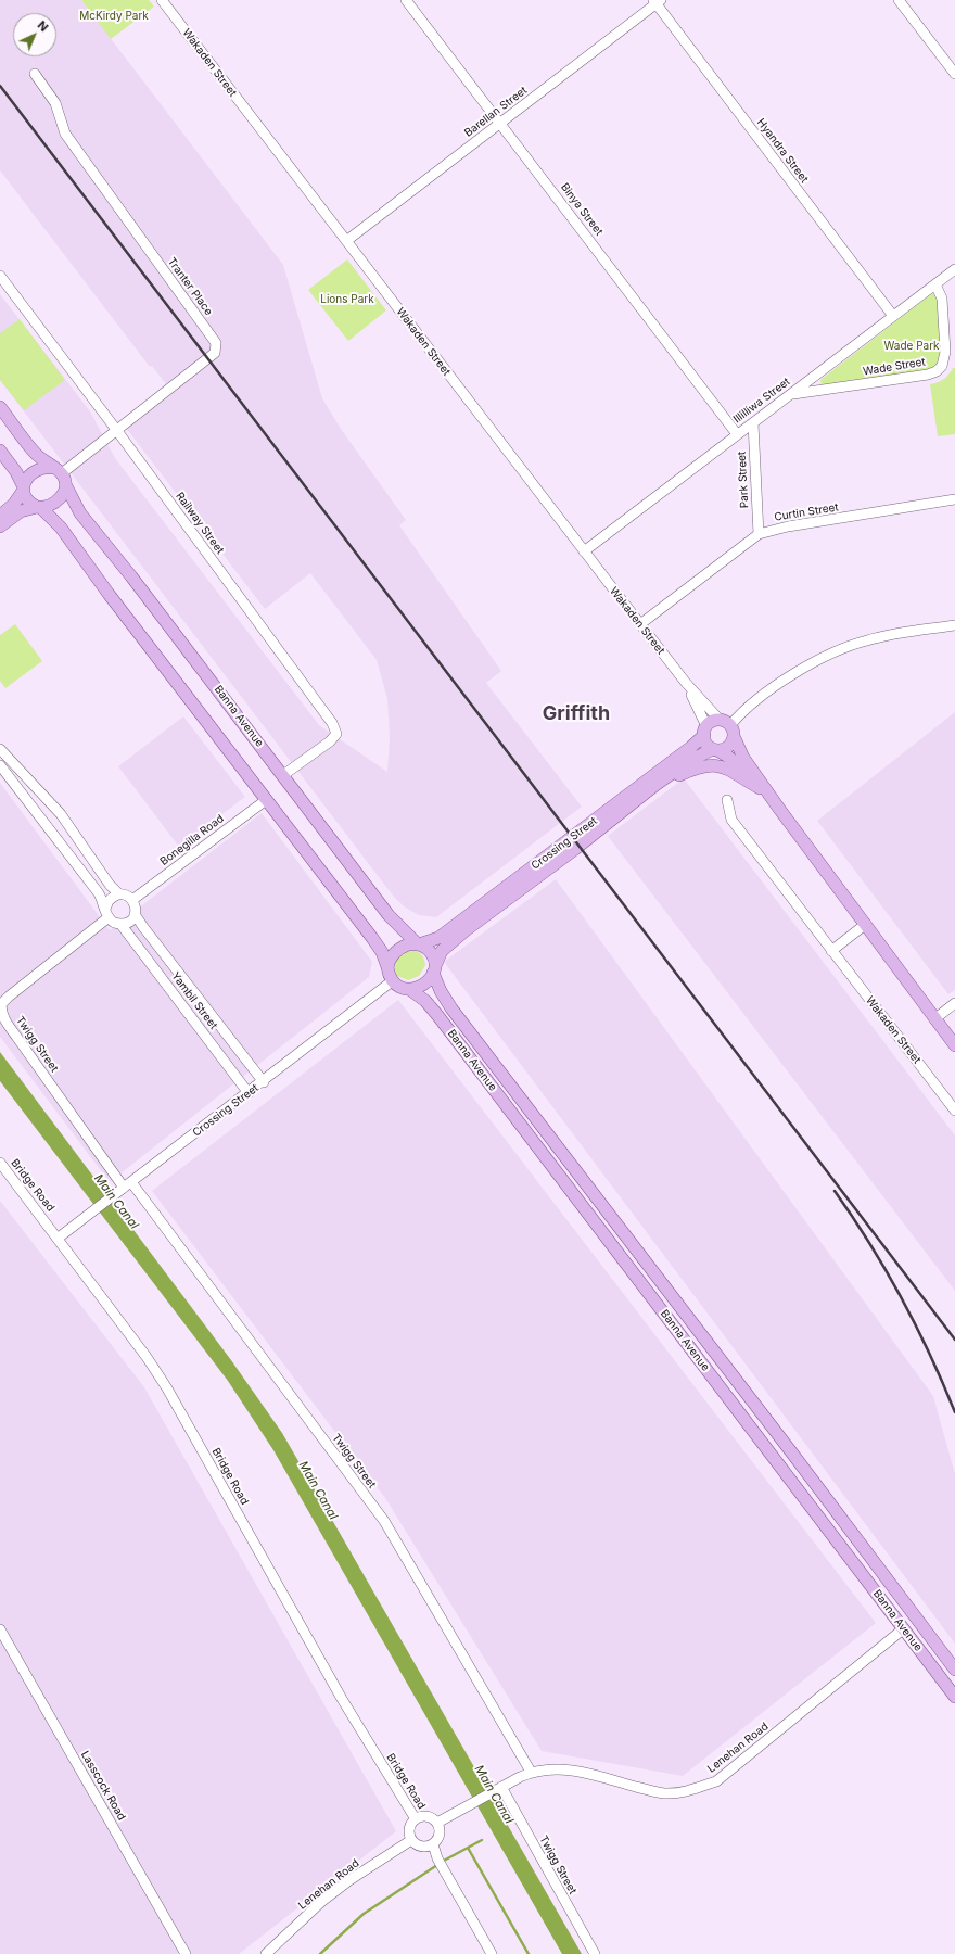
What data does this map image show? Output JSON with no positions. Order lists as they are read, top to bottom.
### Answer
{
  "streets": {
    "main road": ["Wakaden Street", "Banna Avenue", "Crossing Street"],
    "street": [
      "Barellan Street",
      "Hyandra Street",
      "Binya Street",
      "Tranter Place",
      "Wade Street",
      "Illilliwa Street",
      "Park Street",
      "Curtin Street",
      "Railway Street",
      "Bonegilla Road",
      "Yambil Street",
      "Twigg Street",
      "Bridge Road",
      "Lenehan Road",
      "Lasscock Road"
    ]
  },
  "crossings": [
    ["Wakaden Street", "Barellan Street"],
    ["Wakaden Street", "Illilliwa Street"],
    ["Wakaden Street", "Curtin Street"],
    ["Wakaden Street", "Crossing Street"],
    ["Barellan Street", "Hyandra Street"],
    ["Barellan Street", "Binya Street"],
    ["Hyandra Street", "Illilliwa Street"],
    ["Binya Street", "Illilliwa Street"],
    ["Tranter Place", "Railway Street"],
    ["Tranter Place", "Banna Avenue"],
    ["Wade Street", "Illilliwa Street"],
    ["Illilliwa Street", "Park Street"],
    ["Park Street", "Curtin Street"],
    ["Railway Street", "Banna Avenue"],
    ["Banna Avenue", "Crossing Street"],
    ["Banna Avenue", "Lenehan Road"],
    ["Bonegilla Road", "Yambil Street"],
    ["Bonegilla Road", "Twigg Street"],
    ["Crossing Street", "Yambil Street"],
    ["Crossing Street", "Twigg Street"],
    ["Crossing Street", "Bridge Road"],
    ["Yambil Street", "Twigg Street"],
    ["Twigg Street", "Lenehan Road"],
    ["Bridge Road", "Lenehan Road"]
  ],
  "districts": ["Griffith"],
  "water": ["Main Canal"],
  "parks": ["McKirdy Park", "Lions Park", "Wade Park"],
  "north": "top right"
}
